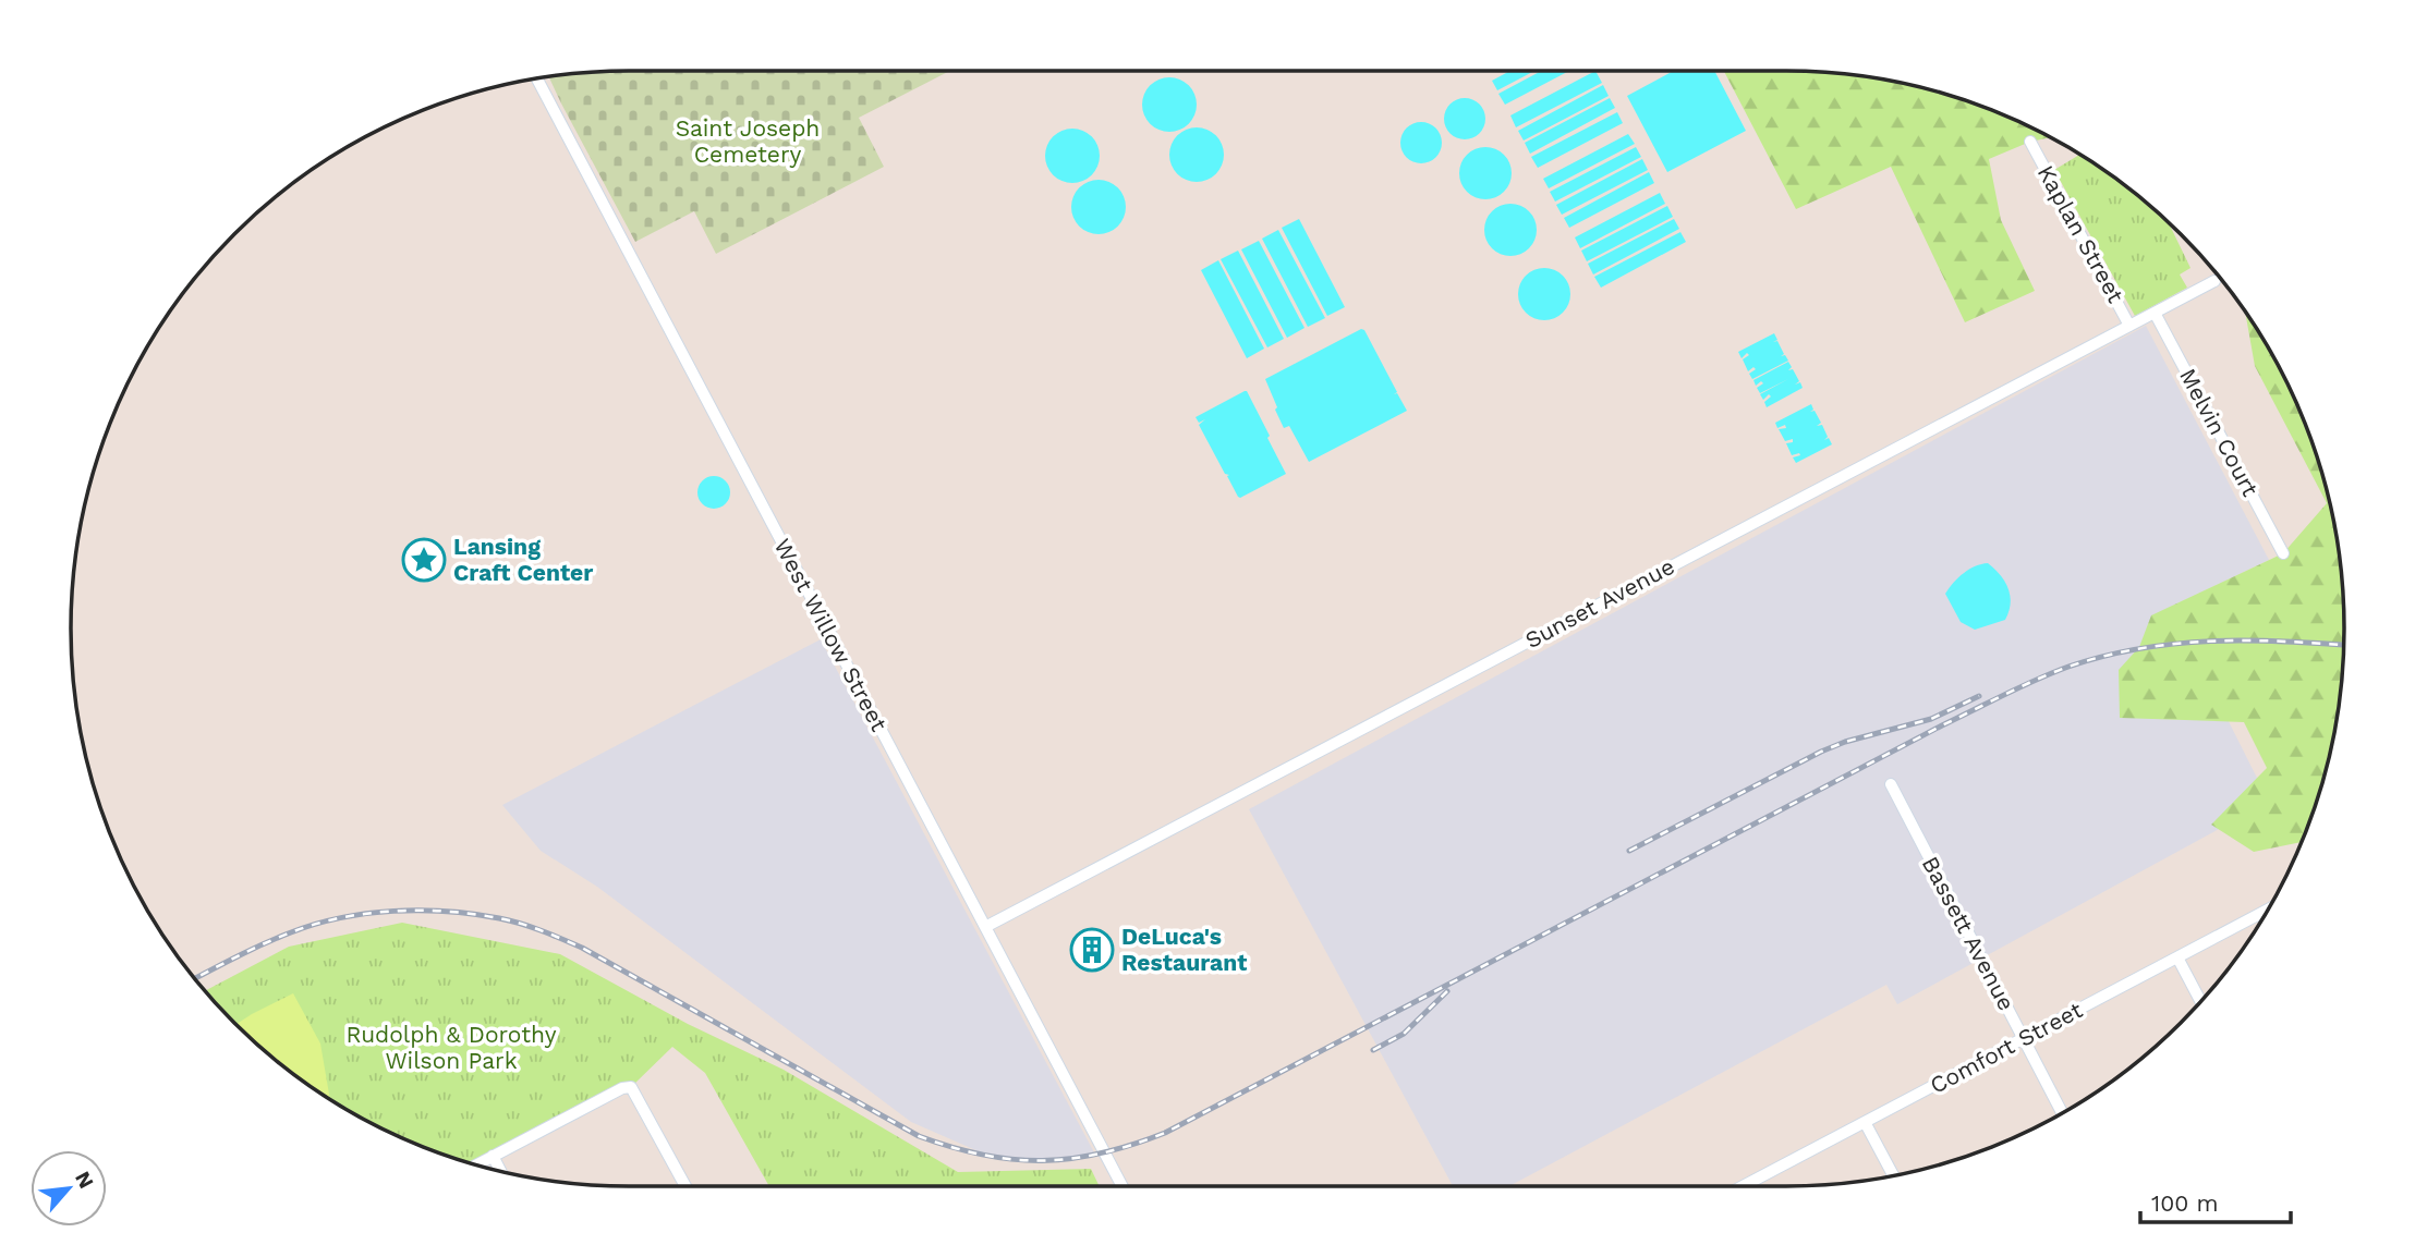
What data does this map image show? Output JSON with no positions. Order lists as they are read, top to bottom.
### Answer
{
  "streets": {
    "street": [
      "Kaplan Street",
      "Melvin Court",
      "Sunset Avenue",
      "West Willow Street",
      "Bassett Avenue",
      "Comfort Street"
    ]
  },
  "crossings": [
    ["Kaplan Street", "Sunset Avenue"],
    ["Melvin Court", "Sunset Avenue"],
    ["Sunset Avenue", "West Willow Street"],
    ["Bassett Avenue", "Comfort Street"]
  ],
  "parks": ["Saint Joseph Cemetery", "Rudolph & Dorothy Wilson Park"],
  "places": {
    "place": ["Lansing Craft Center"],
    "building": ["DeLuca's Restaurant"]
  },
  "scale_bar": "100 m",
  "north": "top right"
}
